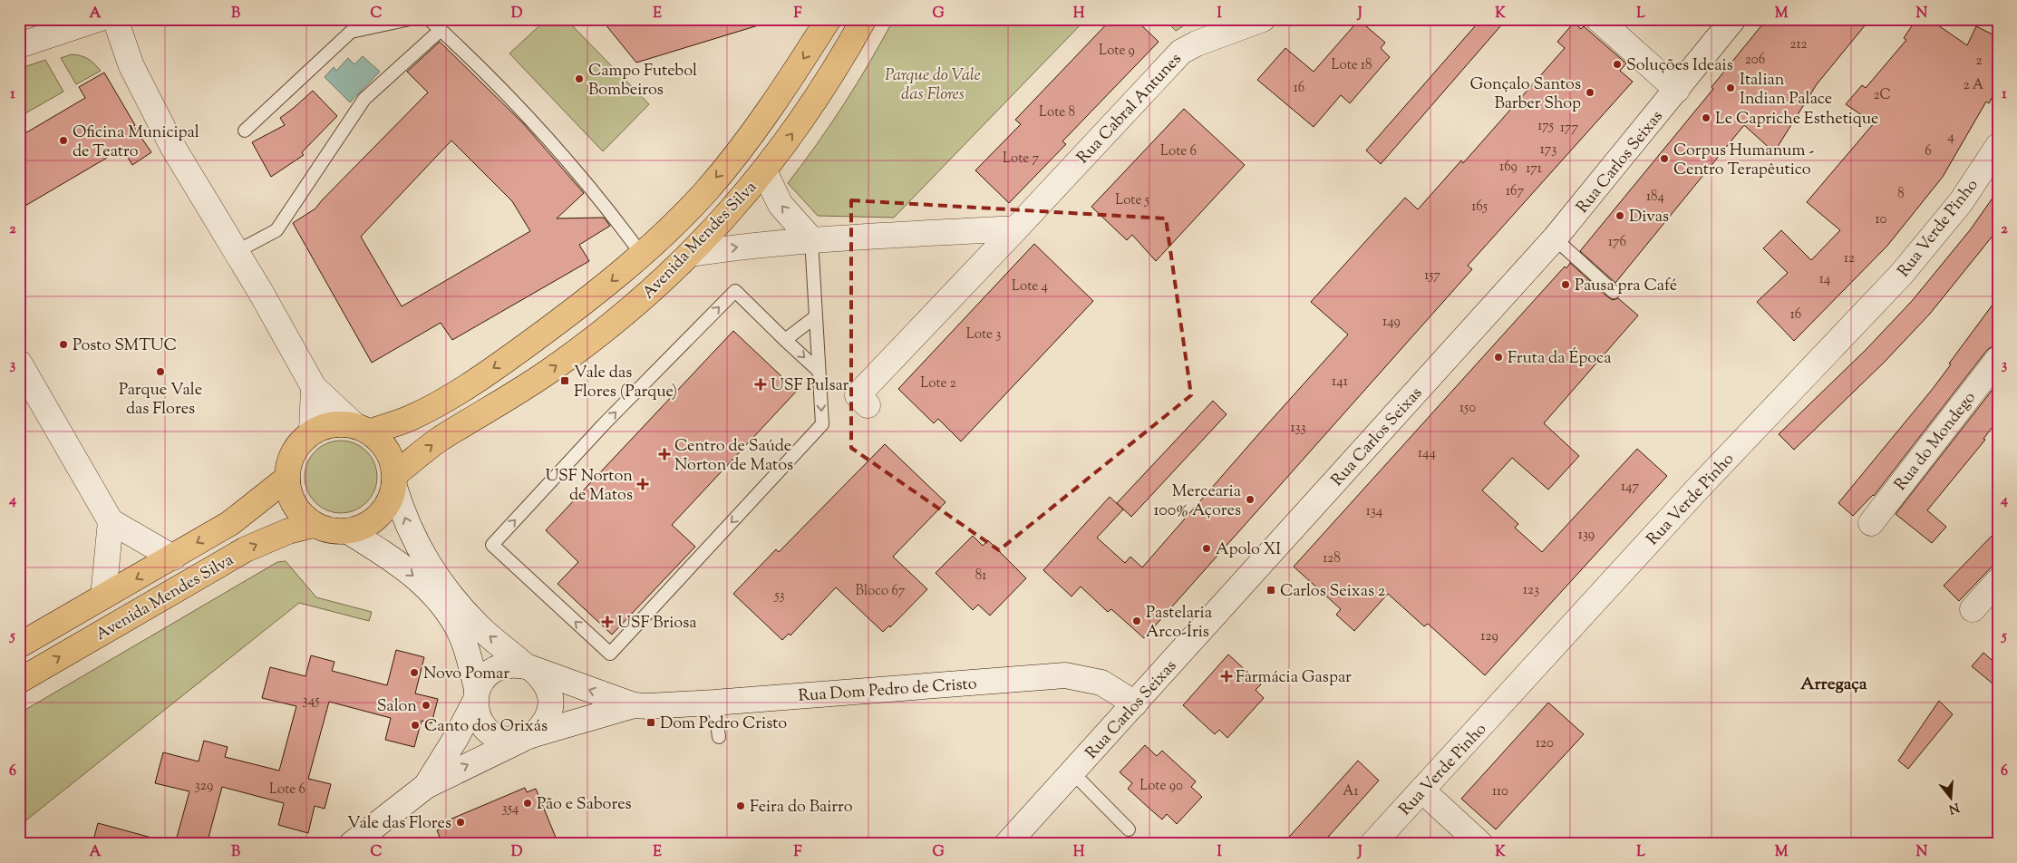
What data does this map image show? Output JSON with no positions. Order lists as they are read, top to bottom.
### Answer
{
  "streets": {
    "main road": ["Avenida Mendes Silva"],
    "street": [
      "Rua Cabral Antunes",
      "Rua Carlos Seixas",
      "Rua Verde Pinho",
      "Rua do Mondego",
      "Rua Dom Pedro de Cristo"
    ]
  },
  "crossings": [
    ["Rua Carlos Seixas", "Rua Dom Pedro de Cristo"],
    ["Avenida Mendes Silva", "Rua Dom Pedro de Cristo"]
  ],
  "districts": ["Arregaça"],
  "parks": ["Parque do Vale das Flores"],
  "places": {
    "other": [
      "Soluções Ideais",
      "Campo Futebol Bombeiros",
      "Italian Indian Palace",
      "Gonçalo Santos Barber Shop",
      "Le Capriche Esthetique",
      "Oficina Municipal de Teatro",
      "Corpus Humanum - Centro Terapêutico",
      "Divas",
      "Pausa pra Café",
      "Posto SMTUC",
      "Fruta da Época",
      "Parque Vale das Flores",
      "Mercearia 100% Açores",
      "Apolo XI",
      "Pastelaria Arco-Íris",
      "Novo Pomar",
      "Salon",
      "Canto dos Orixás",
      "Pão e Sabores",
      "Feira do Bairro",
      "Vale das Flores"
    ],
    "transit": ["Vale das Flores (Parque)", "Carlos Seixas 2", "Dom Pedro Cristo"],
    "health": [
      "USF Pulsar",
      "Centro de Saúde Norton de Matos",
      "USF Norton de Matos",
      "USF Briosa",
      "Farmácia Gaspar"
    ]
  },
  "house_numbers": [
    "212",
    "Lote 9",
    "206",
    "2",
    "Lote 18",
    "2 A",
    "16",
    "2C",
    "Lote 8",
    "175",
    "177",
    "4",
    "173",
    "Lote 6",
    "6",
    "Lote 7",
    "169",
    "171",
    "167",
    "8",
    "184",
    "Lote 5",
    "165",
    "10",
    "176",
    "12",
    "157",
    "14",
    "Lote 4",
    "16",
    "149",
    "Lote 3",
    "141",
    "Lote 2",
    "150",
    "133",
    "144",
    "147",
    "134",
    "139",
    "128",
    "81",
    "123",
    "Bloco 67",
    "53",
    "129",
    "345",
    "120",
    "329",
    "Lote 90",
    "Lote 6",
    "A1",
    "110",
    "354"
  ],
  "north": "bottom",
  "grid": {
    "columns": [
      "A",
      "B",
      "C",
      "D",
      "E",
      "F",
      "G",
      "H",
      "I",
      "J",
      "K",
      "L",
      "M",
      "N"
    ],
    "rows": [
      "1",
      "2",
      "3",
      "4",
      "5",
      "6"
    ]
  }
}
